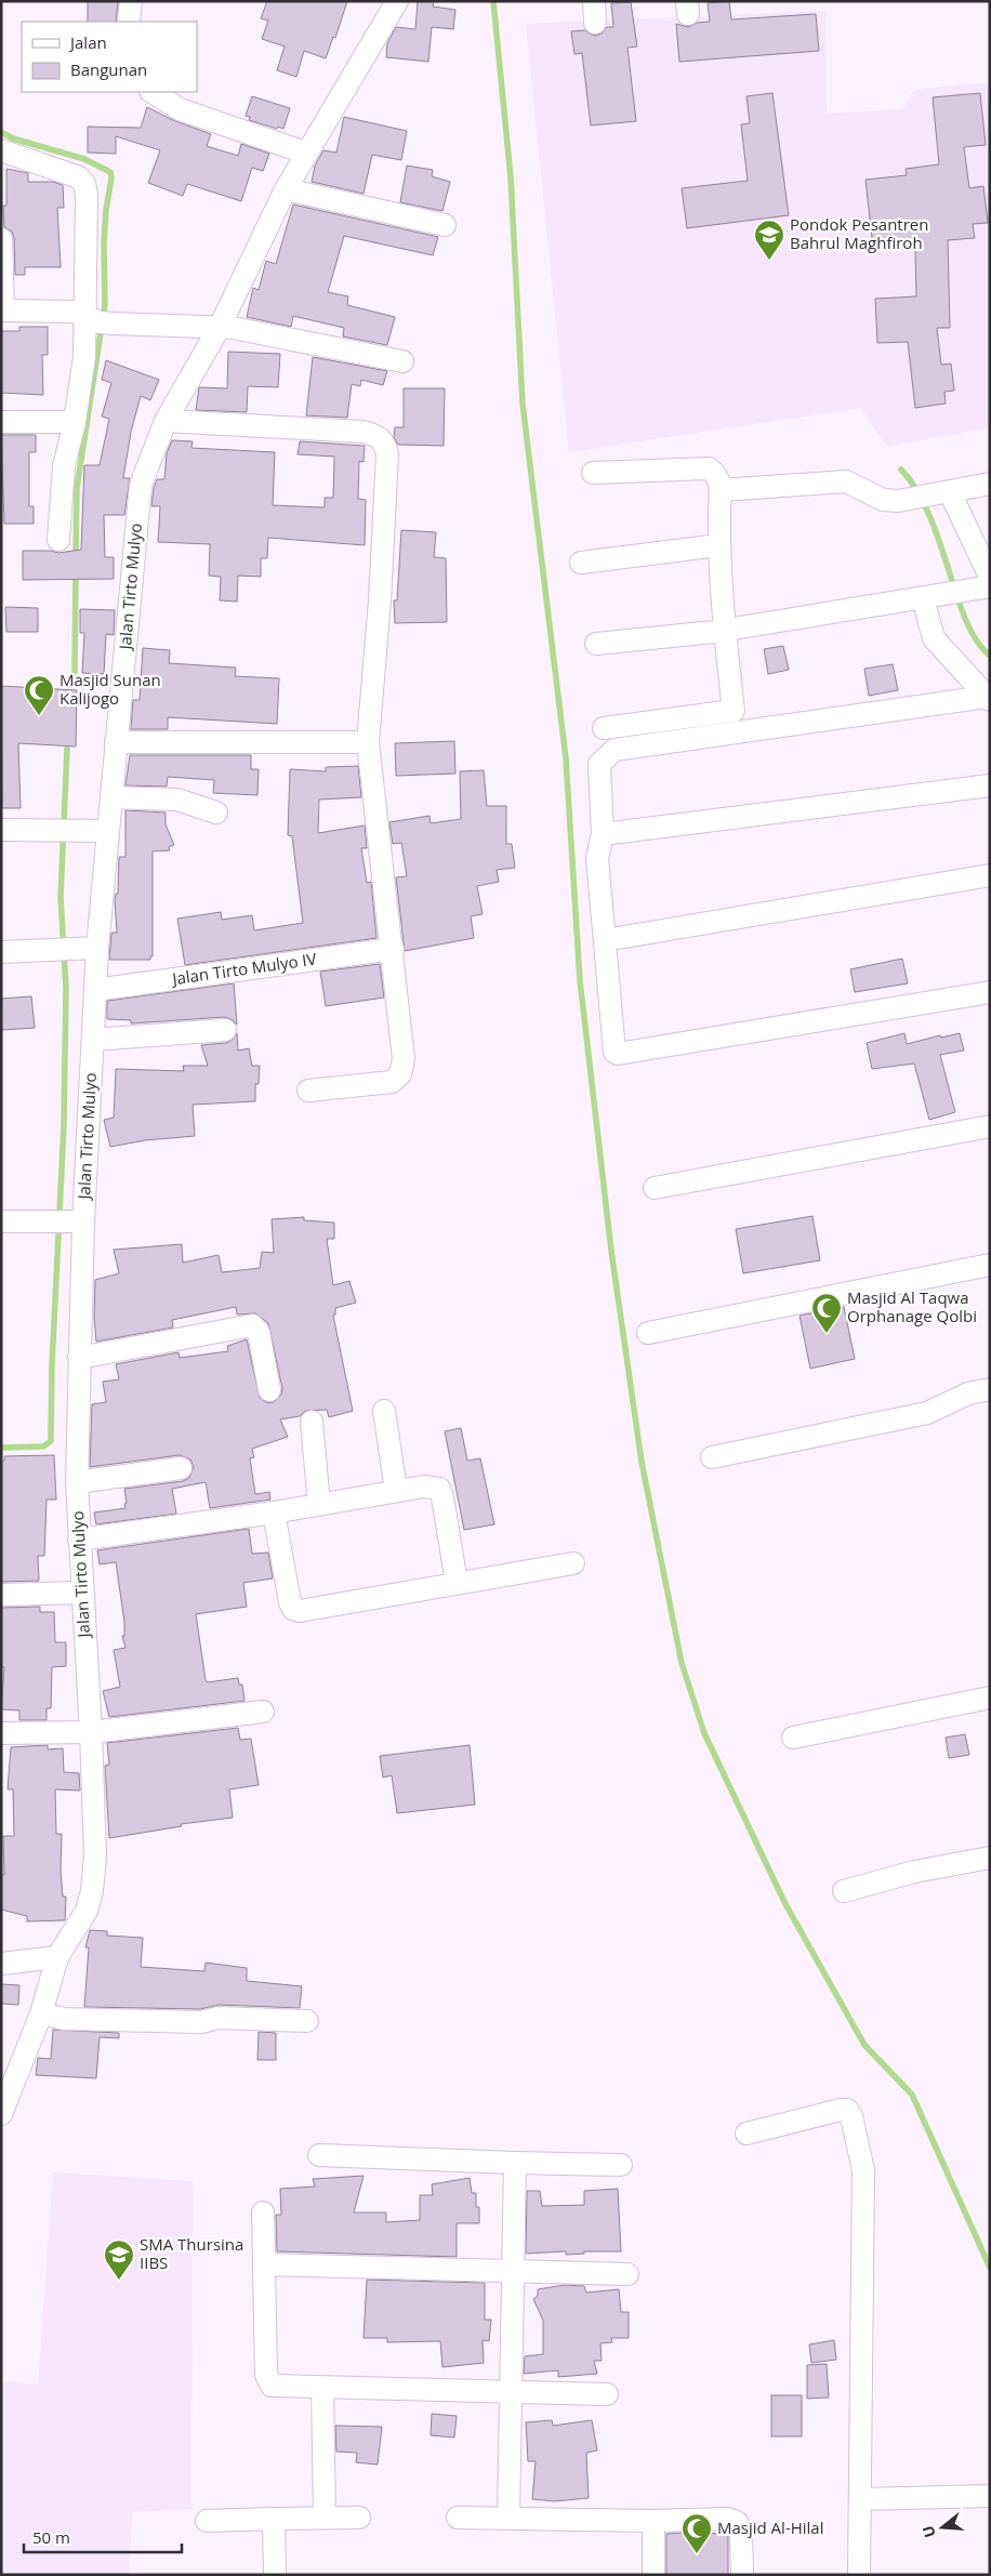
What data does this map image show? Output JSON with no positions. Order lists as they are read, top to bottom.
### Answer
{
  "streets": {
    "street": ["Jalan Tirto Mulyo", "Jalan Tirto Mulyo IV"]
  },
  "crossings": [
    ["Jalan Tirto Mulyo", "Jalan Tirto Mulyo IV"]
  ],
  "places": {
    "school or university": ["Pondok Pesantren Bahrul Maghfiroh", "SMA Thursina IIBS"],
    "mosque": ["Masjid Sunan Kalijogo", "Masjid Al Taqwa Orphanage Qolbi", "Masjid Al-Hilal"]
  },
  "legend": ["Jalan", "Bangunan"],
  "scale_bar": "50 m",
  "north": "left"
}
